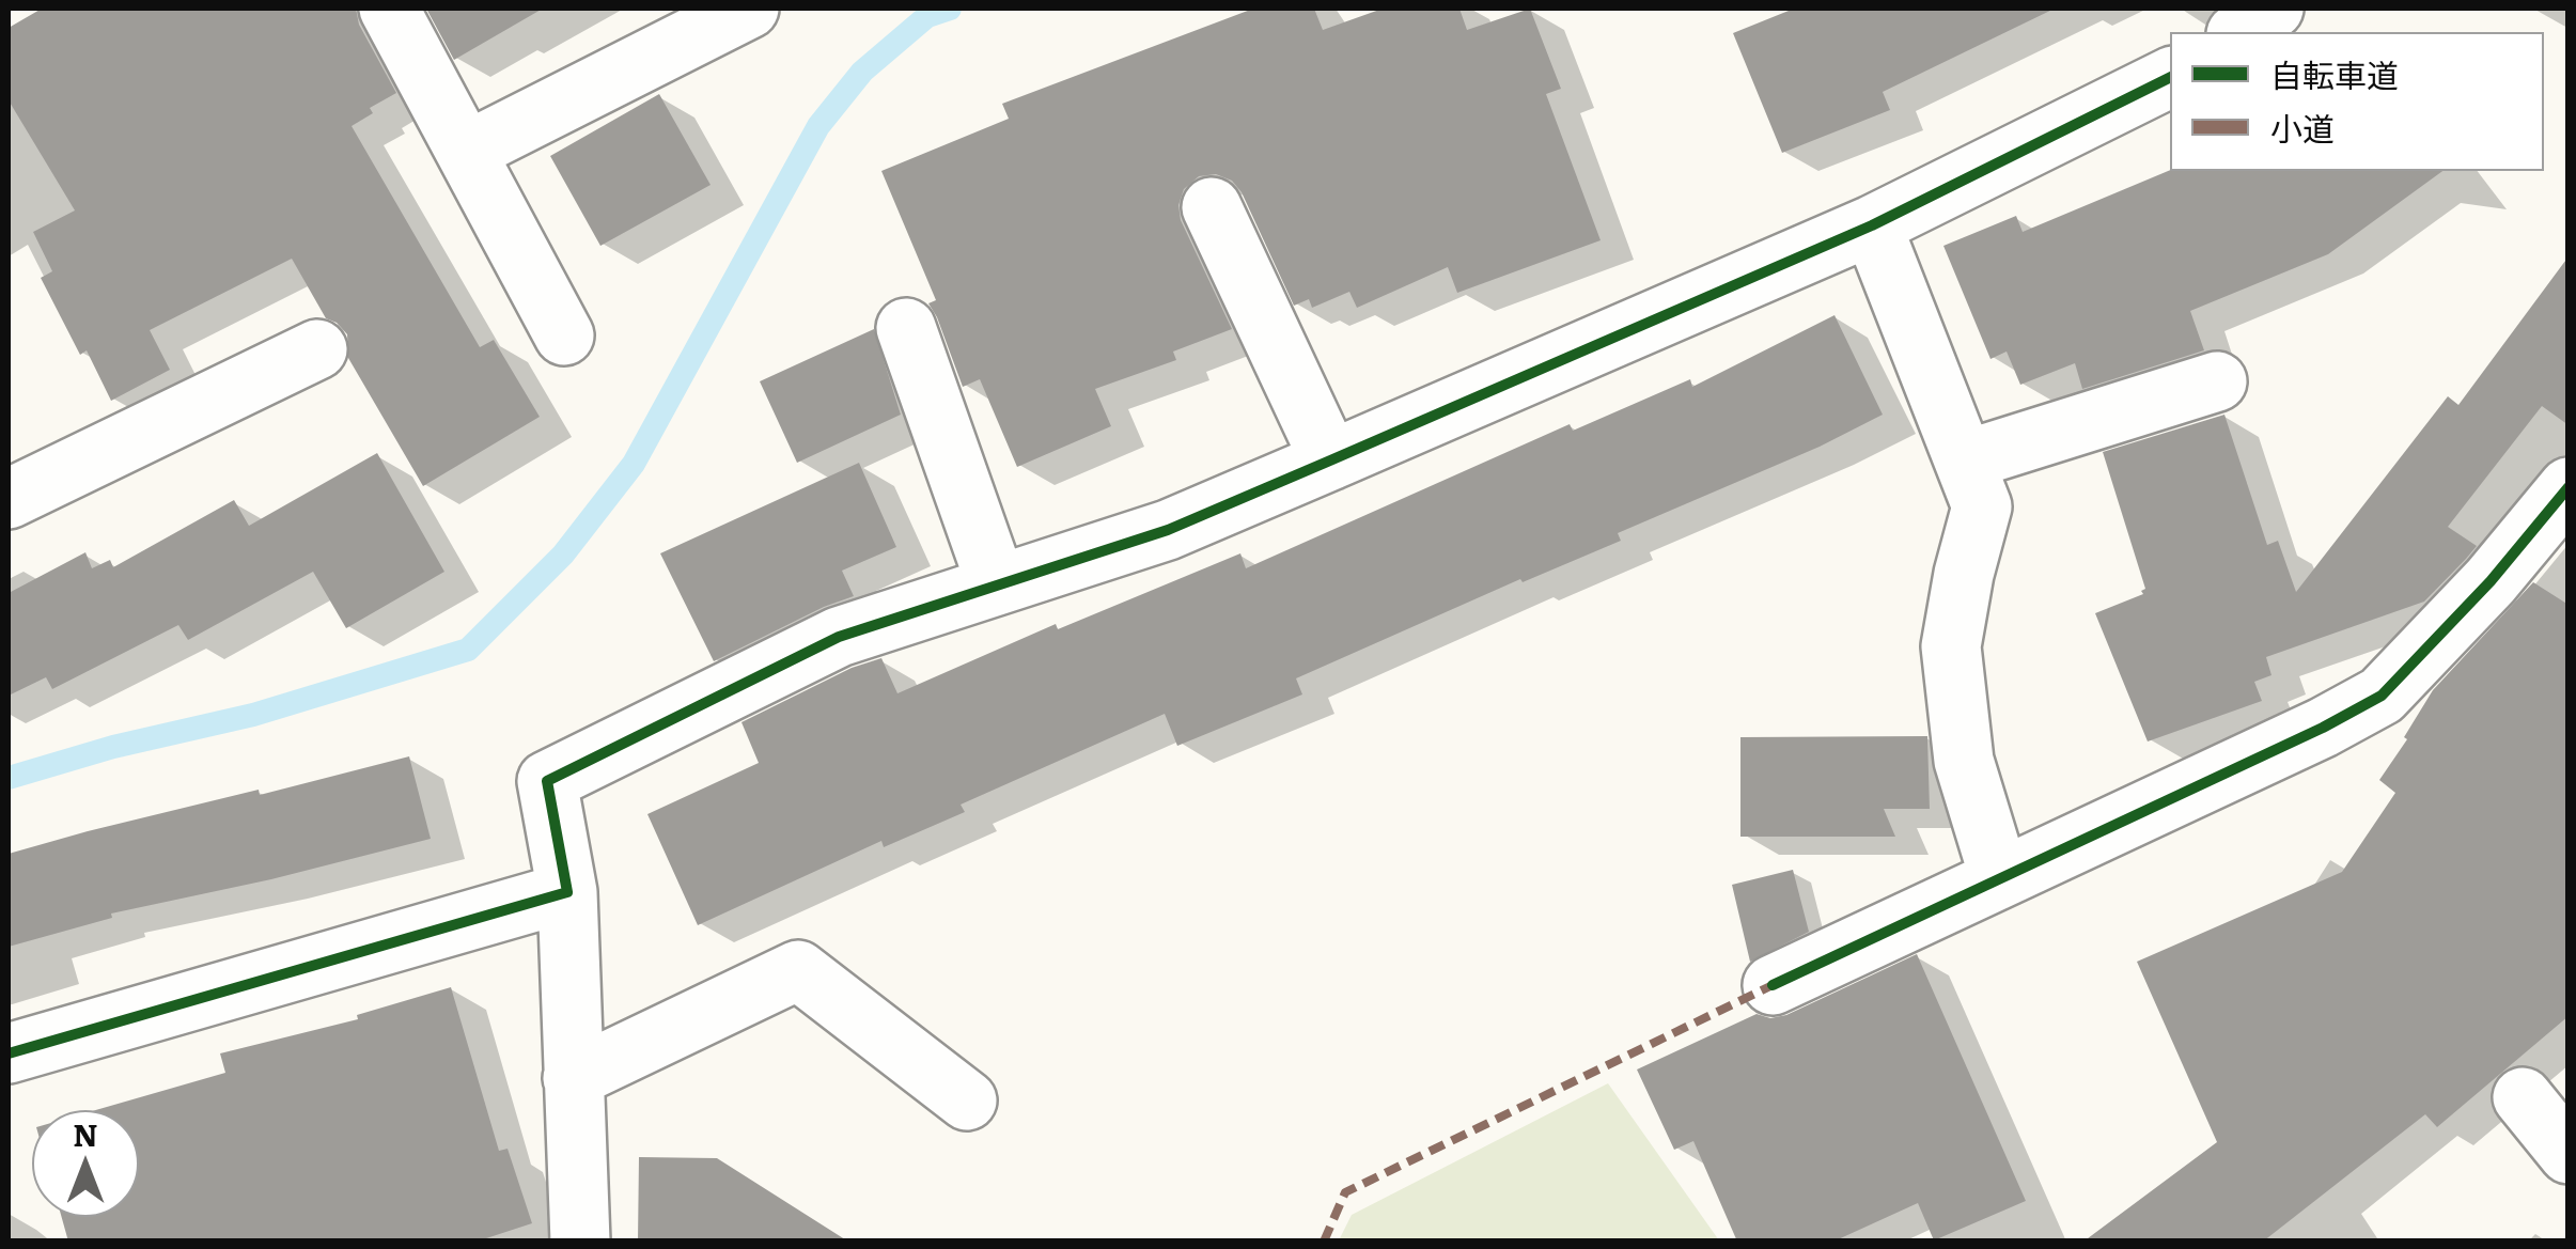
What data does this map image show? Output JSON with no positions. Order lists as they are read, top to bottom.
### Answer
{
  "legend": ["自転車道", "小道"],
  "north": "top"
}
